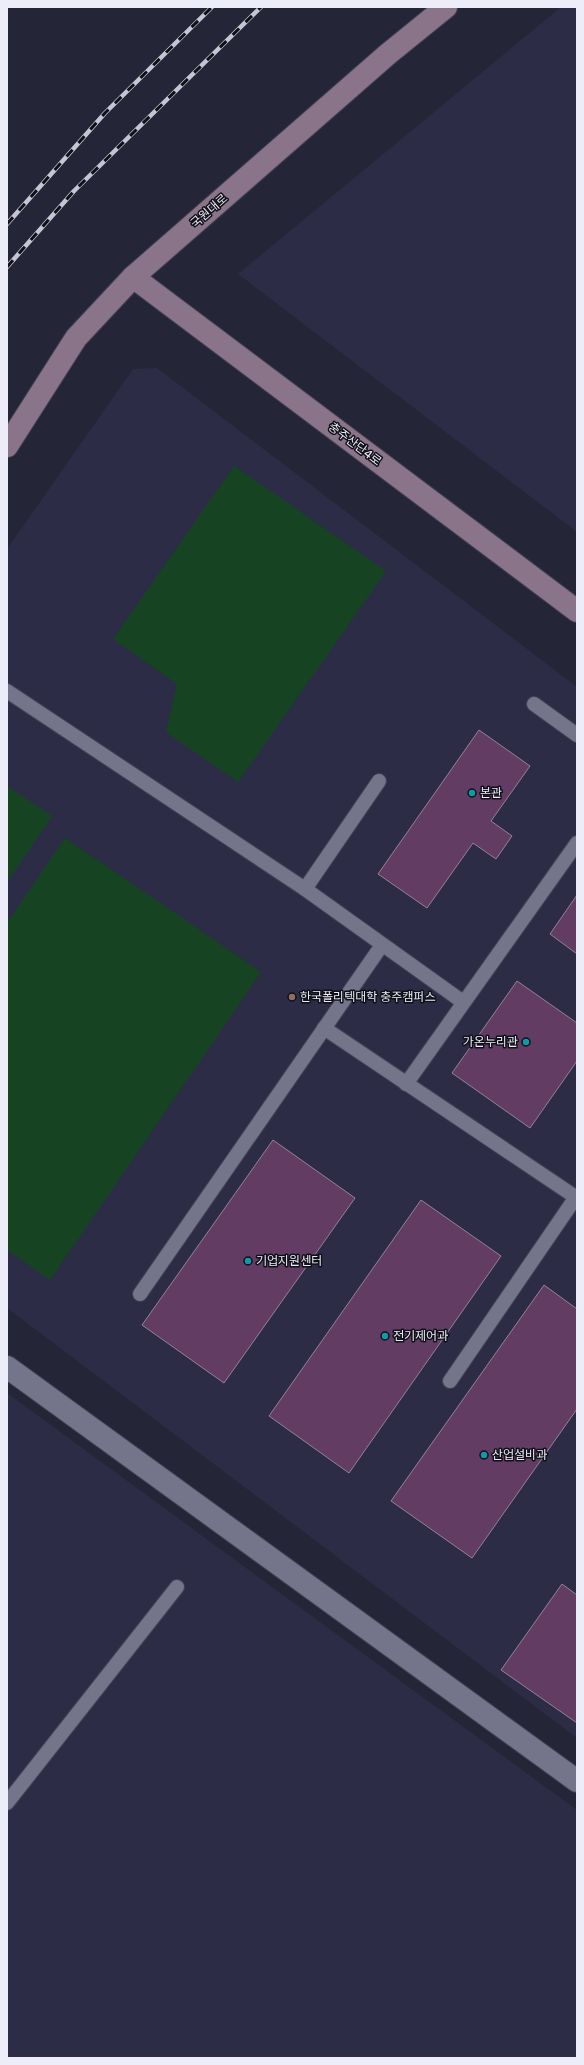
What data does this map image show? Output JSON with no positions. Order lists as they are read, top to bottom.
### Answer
{
  "streets": {
    "street": ["국원대로", "충주산단4로"]
  },
  "crossings": [
    ["국원대로", "충주산단4로"]
  ],
  "places": [
    "본관",
    "한국폴리텍대학 충주캠퍼스",
    "가온누리관",
    "기업지원센터",
    "전기제어과",
    "산업설비과"
  ]
}
